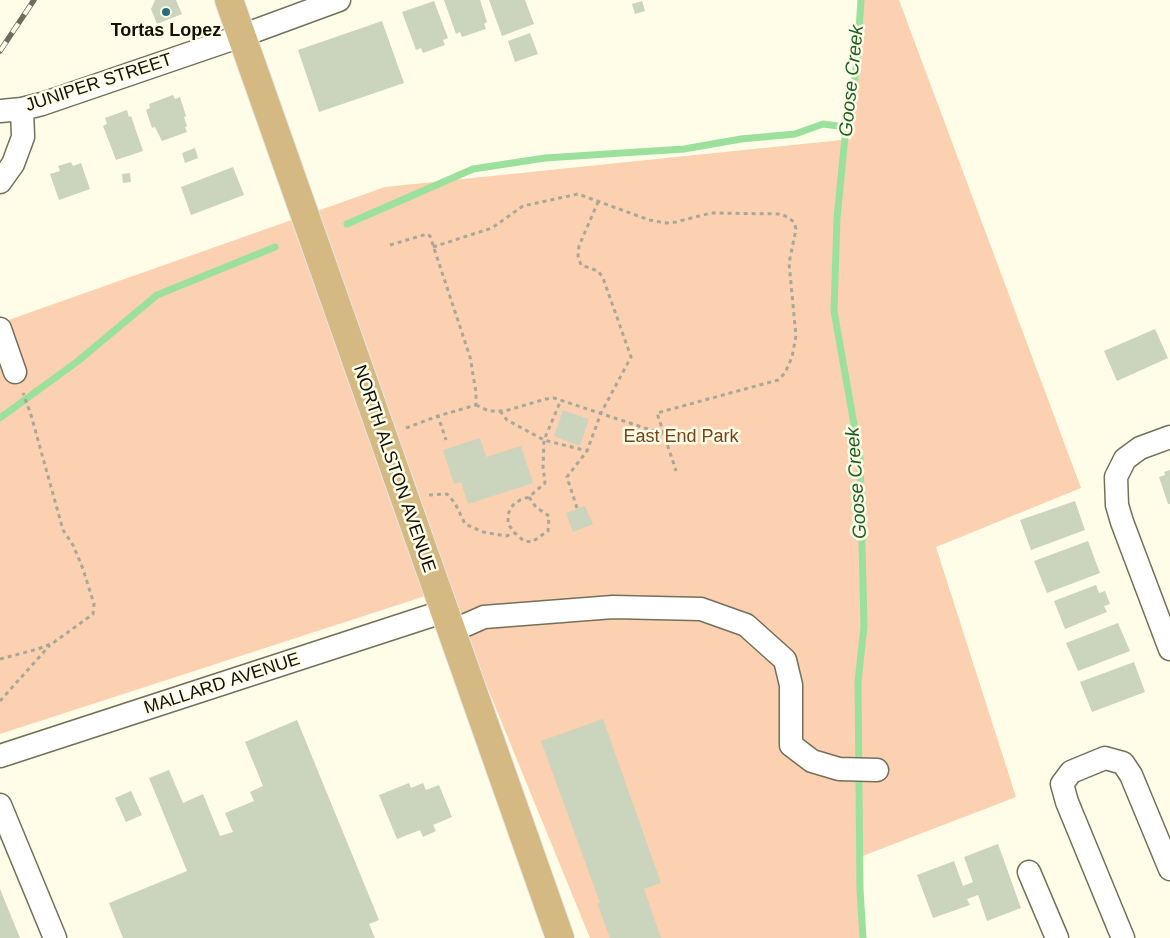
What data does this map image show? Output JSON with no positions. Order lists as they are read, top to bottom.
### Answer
{
  "streets": {
    "main road": ["NORTH ALSTON AVENUE"],
    "street": ["JUNIPER STREET", "MALLARD AVENUE"]
  },
  "crossings": [
    ["JUNIPER STREET", "NORTH ALSTON AVENUE"],
    ["NORTH ALSTON AVENUE", "MALLARD AVENUE"]
  ],
  "water": ["Goose Creek"],
  "parks": ["East End Park"],
  "places": ["Tortas Lopez"]
}
